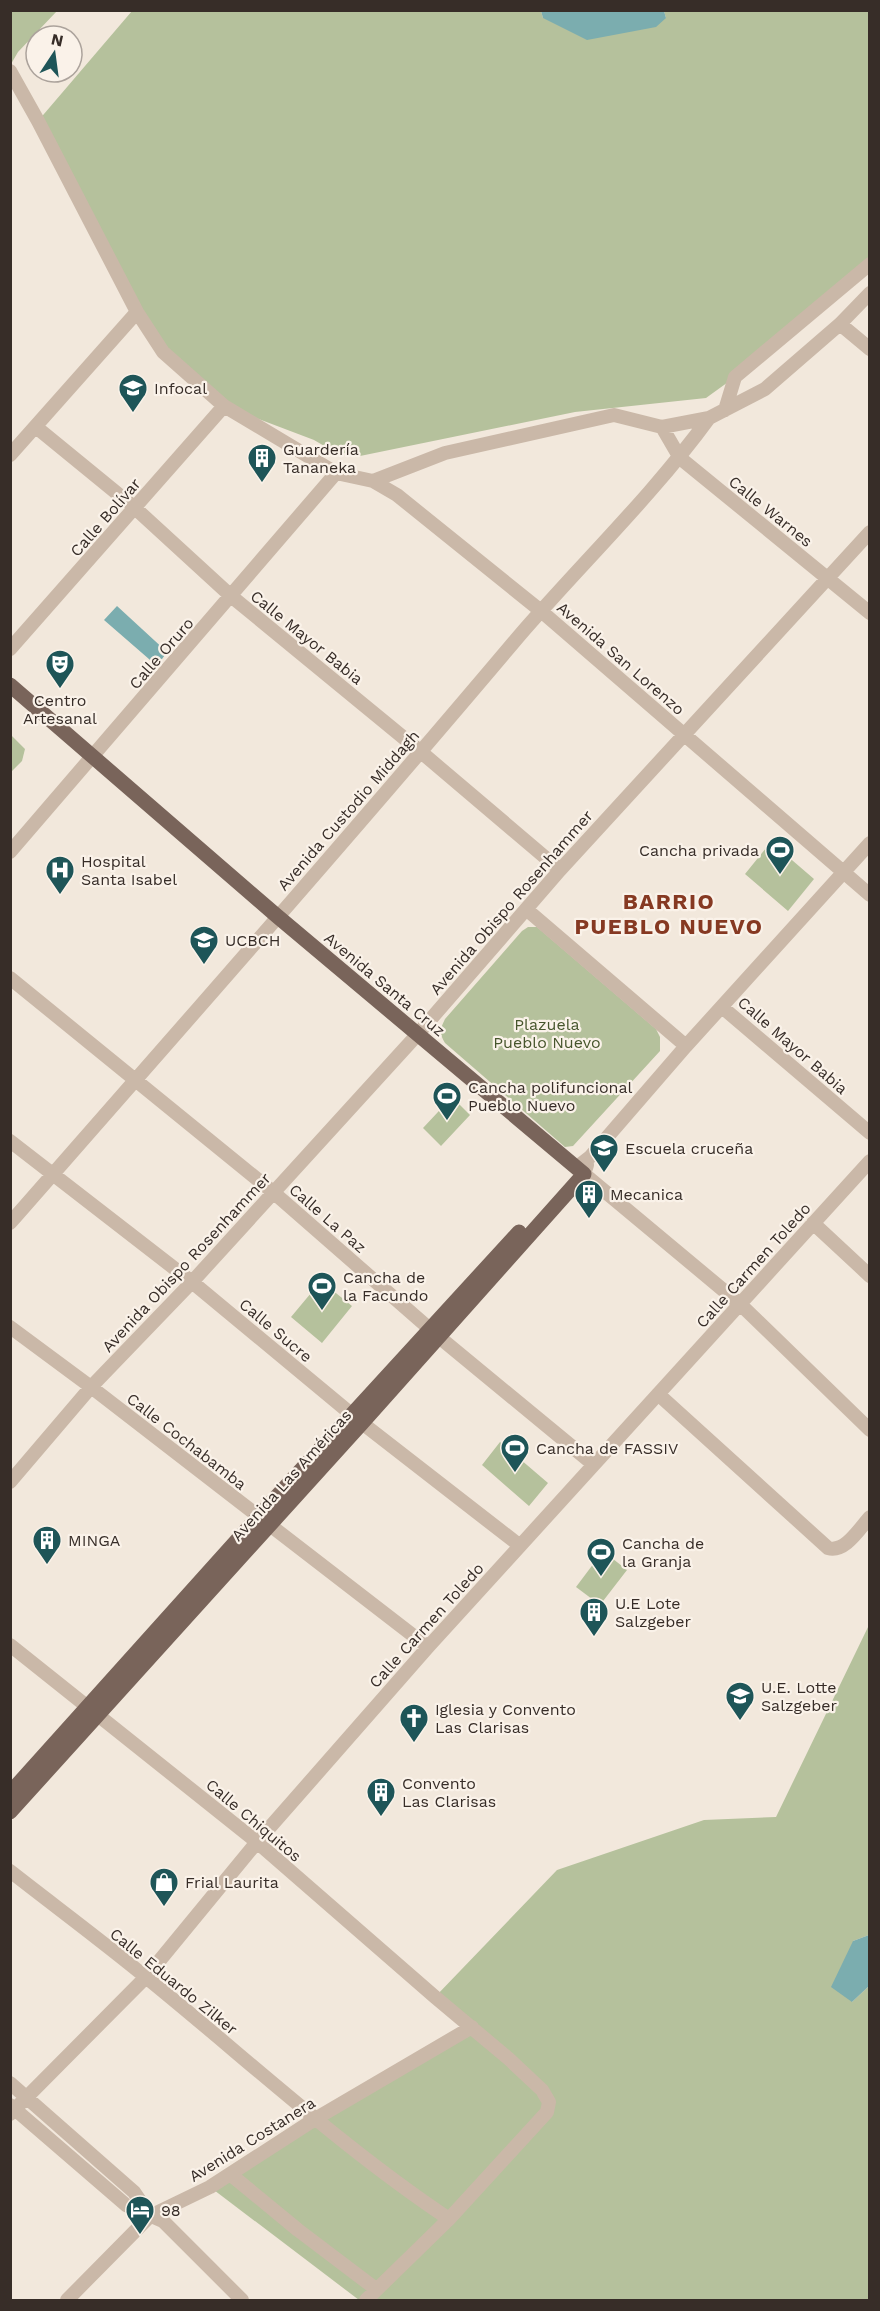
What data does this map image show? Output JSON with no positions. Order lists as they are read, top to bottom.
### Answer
{
  "streets": {
    "main road": ["Avenida Santa Cruz", "Avenida Las Américas"],
    "street": [
      "Calle Warnes",
      "Calle Bolívar",
      "Calle Mayor Babia",
      "Calle Oruro",
      "Avenida San Lorenzo",
      "Avenida Custodio Middagh",
      "Avenida Obispo Rosenhammer",
      "Calle La Paz",
      "Calle Carmen Toledo",
      "Calle Sucre",
      "Calle Cochabamba",
      "Calle Chiquitos",
      "Calle Eduardo Zilker",
      "Avenida Costanera"
    ]
  },
  "crossings": [
    ["Calle Warnes", "Avenida Custodio Middagh"],
    ["Calle Warnes", "Avenida Obispo Rosenhammer"],
    ["Calle Bolívar", "Calle Mayor Babia"],
    ["Calle Bolívar", "Avenida San Lorenzo"],
    ["Calle Mayor Babia", "Calle Oruro"],
    ["Calle Mayor Babia", "Avenida Custodio Middagh"],
    ["Calle Mayor Babia", "Avenida Obispo Rosenhammer"],
    ["Calle Mayor Babia", "Avenida Las Américas"],
    ["Calle Oruro", "Avenida San Lorenzo"],
    ["Calle Oruro", "Avenida Santa Cruz"],
    ["Avenida San Lorenzo", "Avenida Custodio Middagh"],
    ["Avenida San Lorenzo", "Avenida Obispo Rosenhammer"],
    ["Avenida San Lorenzo", "Avenida Las Américas"],
    ["Avenida Custodio Middagh", "Avenida Santa Cruz"],
    ["Avenida Custodio Middagh", "Calle La Paz"],
    ["Avenida Custodio Middagh", "Calle Sucre"],
    ["Avenida Obispo Rosenhammer", "Avenida Santa Cruz"],
    ["Avenida Obispo Rosenhammer", "Calle La Paz"],
    ["Avenida Obispo Rosenhammer", "Calle Sucre"],
    ["Avenida Obispo Rosenhammer", "Calle Cochabamba"],
    ["Avenida Santa Cruz", "Calle Carmen Toledo"],
    ["Avenida Santa Cruz", "Avenida Las Américas"],
    ["Calle La Paz", "Calle Carmen Toledo"],
    ["Calle La Paz", "Avenida Las Américas"],
    ["Calle Carmen Toledo", "Calle Sucre"],
    ["Calle Carmen Toledo", "Calle Cochabamba"],
    ["Calle Carmen Toledo", "Calle Chiquitos"],
    ["Calle Carmen Toledo", "Calle Eduardo Zilker"],
    ["Calle Sucre", "Avenida Las Américas"],
    ["Calle Cochabamba", "Avenida Las Américas"],
    ["Avenida Las Américas", "Calle Chiquitos"],
    ["Calle Chiquitos", "Calle Eduardo Zilker"],
    ["Calle Chiquitos", "Avenida Costanera"],
    ["Calle Eduardo Zilker", "Avenida Costanera"]
  ],
  "districts": ["BARRIO PUEBLO NUEVO"],
  "parks": ["Plazuela Pueblo Nuevo"],
  "places": {
    "school or university": [
      "Infocal",
      "UCBCH",
      "Escuela cruceña",
      "U.E. Lotte Salzgeber"
    ],
    "building": [
      "Guardería Tananeka",
      "Mecanica",
      "MINGA",
      "U.E Lote Salzgeber",
      "Convento Las Clarisas"
    ],
    "theatre": ["Centro Artesanal"],
    "sports": [
      "Cancha privada",
      "Cancha polifuncional Pueblo Nuevo",
      "Cancha de la Facundo",
      "Cancha de FASSIV",
      "Cancha de la Granja"
    ],
    "hospital": ["Hospital Santa Isabel"],
    "church": ["Iglesia y Convento Las Clarisas"],
    "shop": ["Frial Laurita"],
    "hotel": ["98"]
  },
  "north": "top"
}
